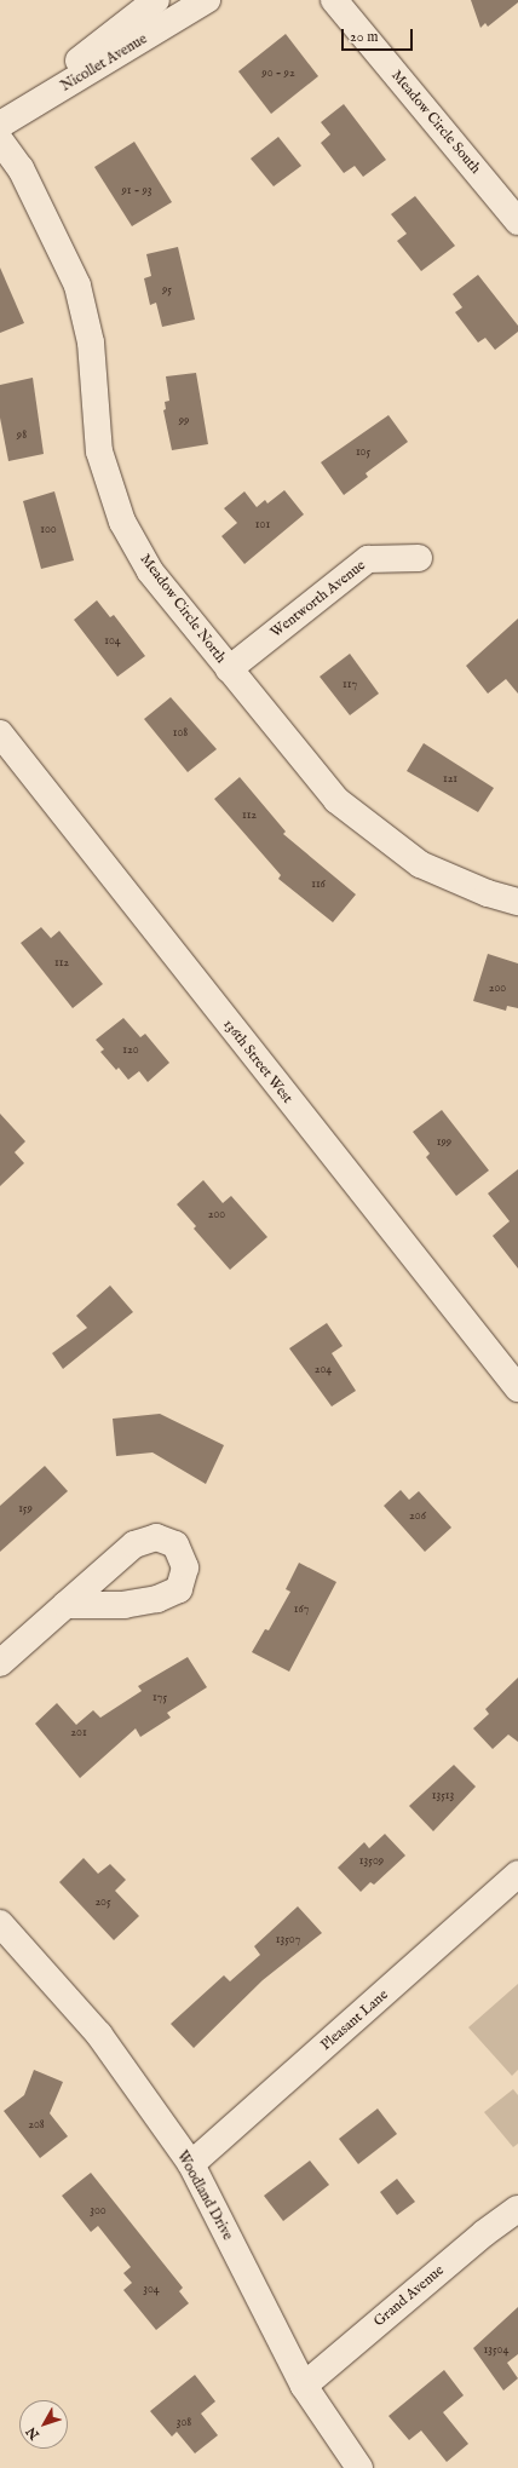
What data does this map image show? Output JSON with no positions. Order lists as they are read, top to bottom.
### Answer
{
  "streets": {
    "street": [
      "Nicollet Avenue",
      "Meadow Circle South",
      "Wentworth Avenue",
      "Meadow Circle North",
      "136th Street West",
      "Pleasant Lane",
      "Woodland Drive",
      "Grand Avenue"
    ]
  },
  "crossings": [
    ["Wentworth Avenue", "Meadow Circle North"],
    ["Pleasant Lane", "Woodland Drive"],
    ["Woodland Drive", "Grand Avenue"]
  ],
  "house_numbers": [
    "90 - 92",
    "91 - 93",
    "95",
    "99",
    "98",
    "105",
    "101",
    "100",
    "104",
    "117",
    "108",
    "121",
    "112",
    "116",
    "112",
    "200",
    "120",
    "199",
    "200",
    "204",
    "159",
    "206",
    "167",
    "175",
    "201",
    "13513",
    "13509",
    "205",
    "13507",
    "208",
    "300",
    "304",
    "13504",
    "308"
  ],
  "scale_bar": "20 m",
  "north": "bottom left"
}
